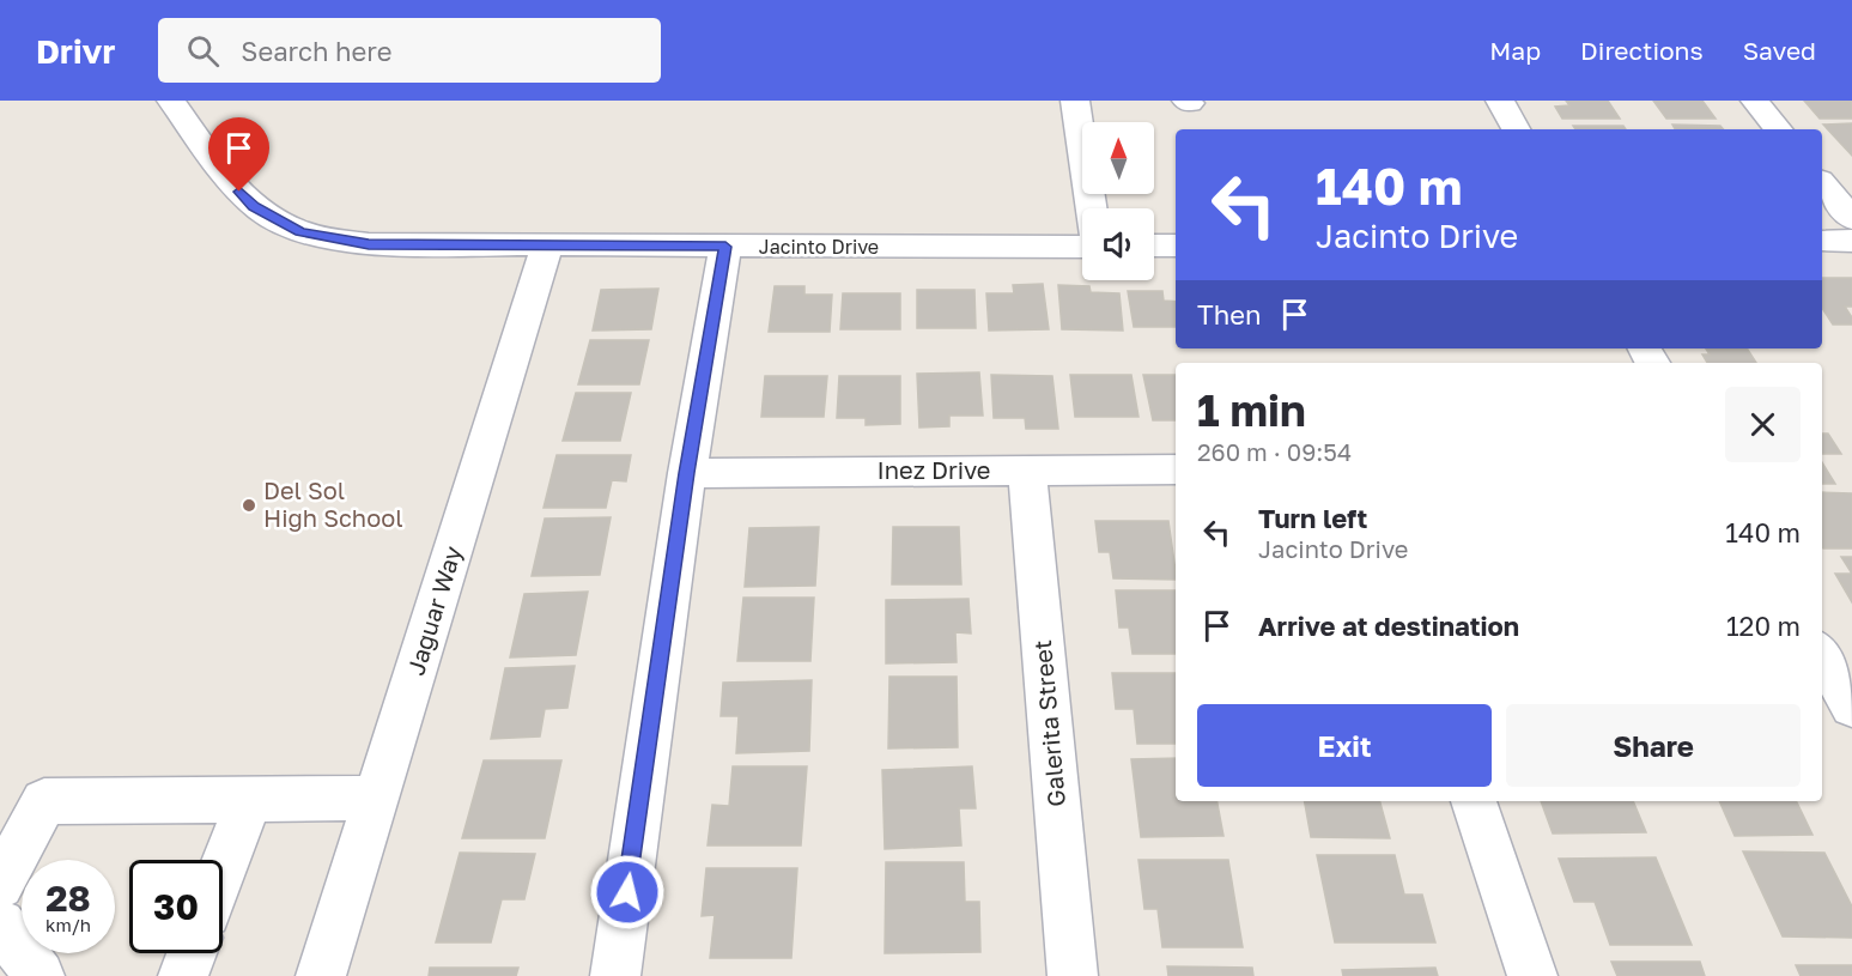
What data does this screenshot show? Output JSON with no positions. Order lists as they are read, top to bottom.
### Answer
{
  "streets": {
    "street": [
      "Jacinto Drive",
      "Inez Drive",
      "Jaguar Way",
      "Galerita Street"
    ]
  },
  "crossings": [
    ["Jacinto Drive", "Jaguar Way"],
    ["Inez Drive", "Galerita Street"]
  ],
  "places": ["Del Sol High School"],
  "north": "top",
  "page": {
    "header": "Drivr",
    "search": "Search here",
    "nav": ["Map", "Directions", "Saved"],
    "turn": ["140 m", "Jacinto Drive"],
    "then": "Then",
    "heading": ["1 min", "260 m · 09:54"],
    "list": [
      {
        "name": "Turn left",
        "note": "Jacinto Drive",
        "value": "140 m"
      },
      {
        "name": "Arrive at destination",
        "value": "120 m"
      }
    ],
    "buttons": ["Exit", "Share"],
    "speed": "28 km/h",
    "limit": "30"
  }
}
